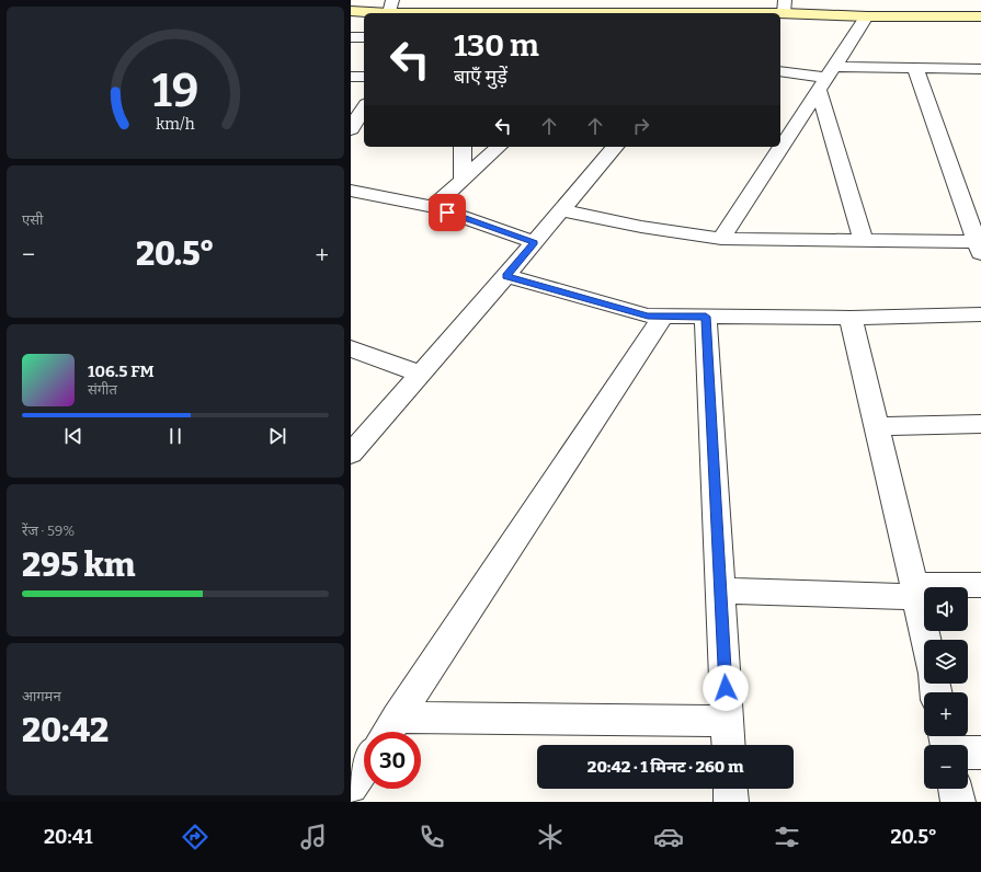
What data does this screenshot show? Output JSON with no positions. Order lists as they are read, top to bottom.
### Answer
{
  "page": {
    "turn": ["130 m", "बाएँ मुड़ें"],
    "tile": [
      "एसी",
      ["रेंज · 59%", "295 km"],
      ["आगमन", "20:42"]
    ],
    "heat": ["−", "20.5°", "+"],
    "song": ["106.5 FM", "संगीत"],
    "map_buttons": ["+", "−"],
    "limit": "30",
    "trip": "20:42 · 1 मिनट · 260 m",
    "tabs": ["20:41", "20.5°"],
    "gauge": ["19", "km/h"]
  }
}
